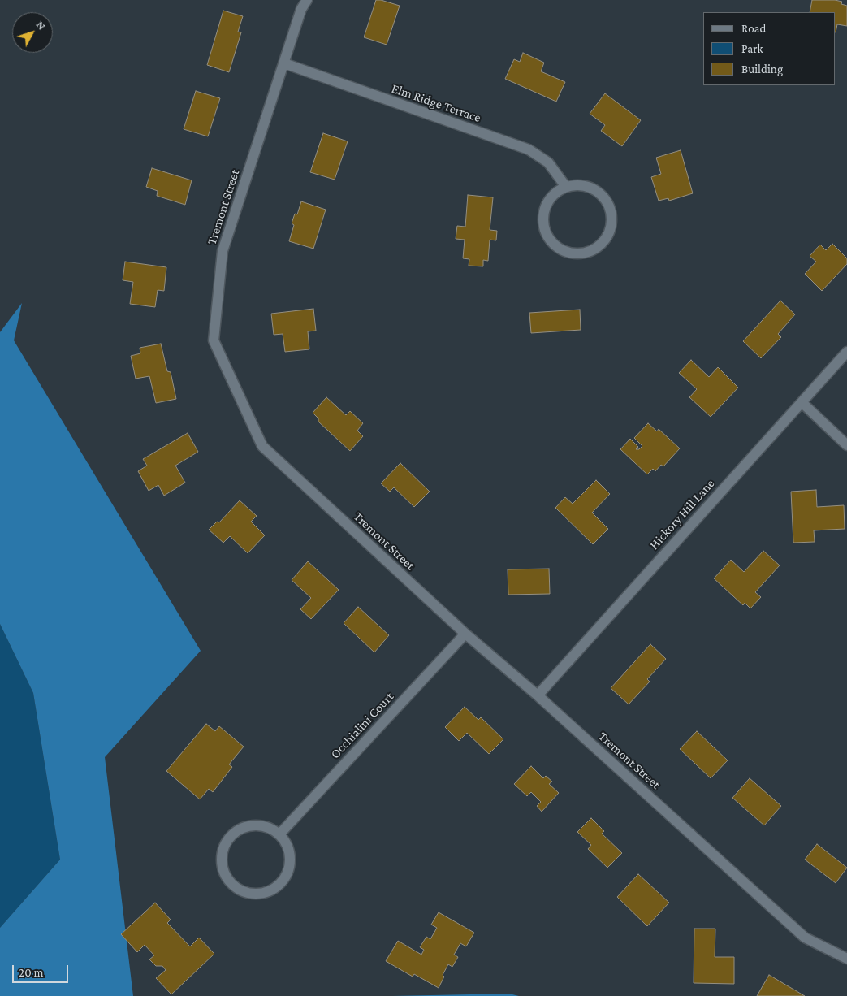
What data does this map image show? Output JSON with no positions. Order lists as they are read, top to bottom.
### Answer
{
  "streets": {
    "street": [
      "Elm Ridge Terrace",
      "Tremont Street",
      "Hickory Hill Lane",
      "Occhialini Court"
    ]
  },
  "crossings": [
    ["Elm Ridge Terrace", "Tremont Street"],
    ["Tremont Street", "Hickory Hill Lane"],
    ["Tremont Street", "Occhialini Court"]
  ],
  "legend": ["Road", "Park", "Building"],
  "scale_bar": "20 m",
  "north": "top right"
}
